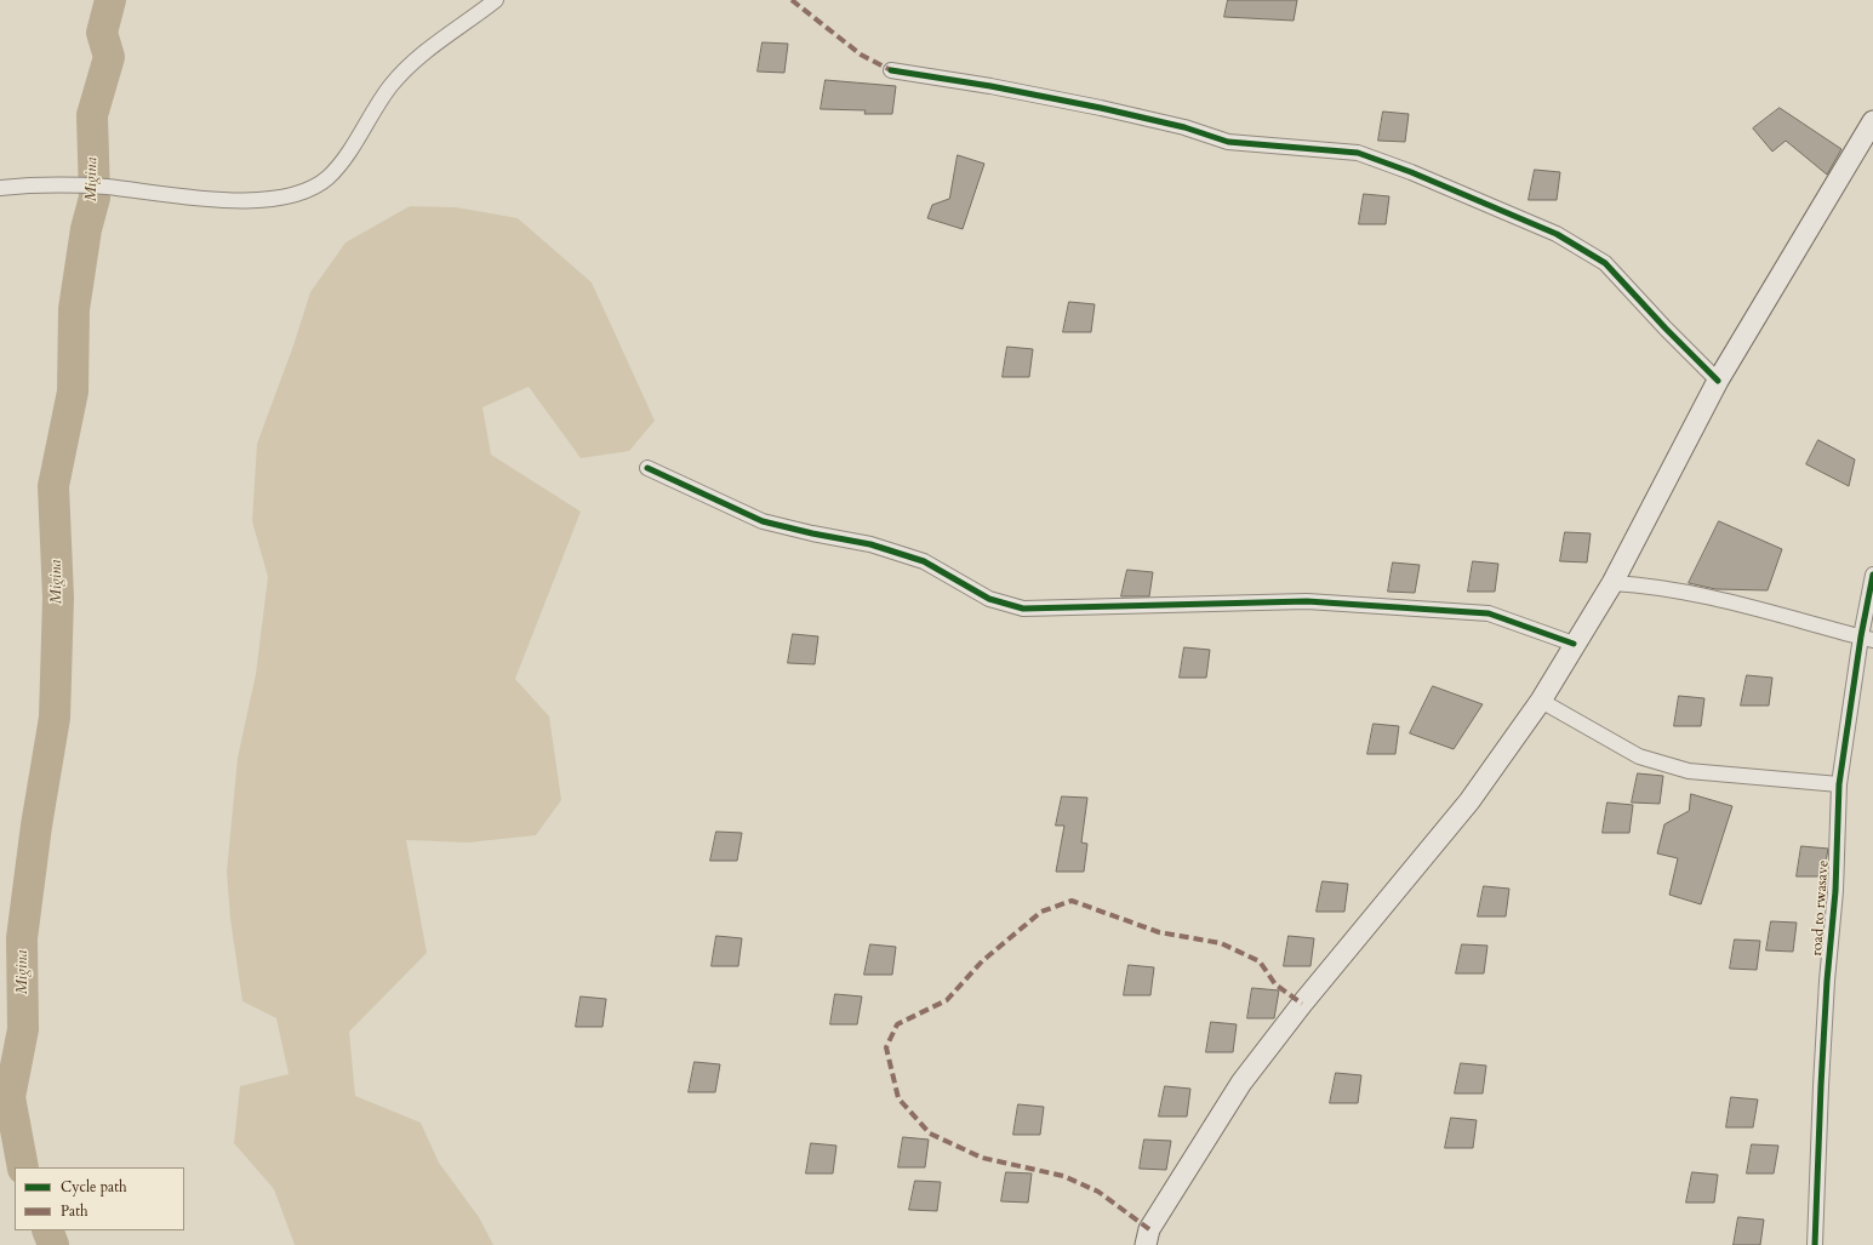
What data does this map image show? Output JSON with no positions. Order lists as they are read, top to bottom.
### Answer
{
  "streets": {
    "street": ["road to rwasave"]
  },
  "water": ["Migina"],
  "legend": ["Cycle path", "Path"]
}
